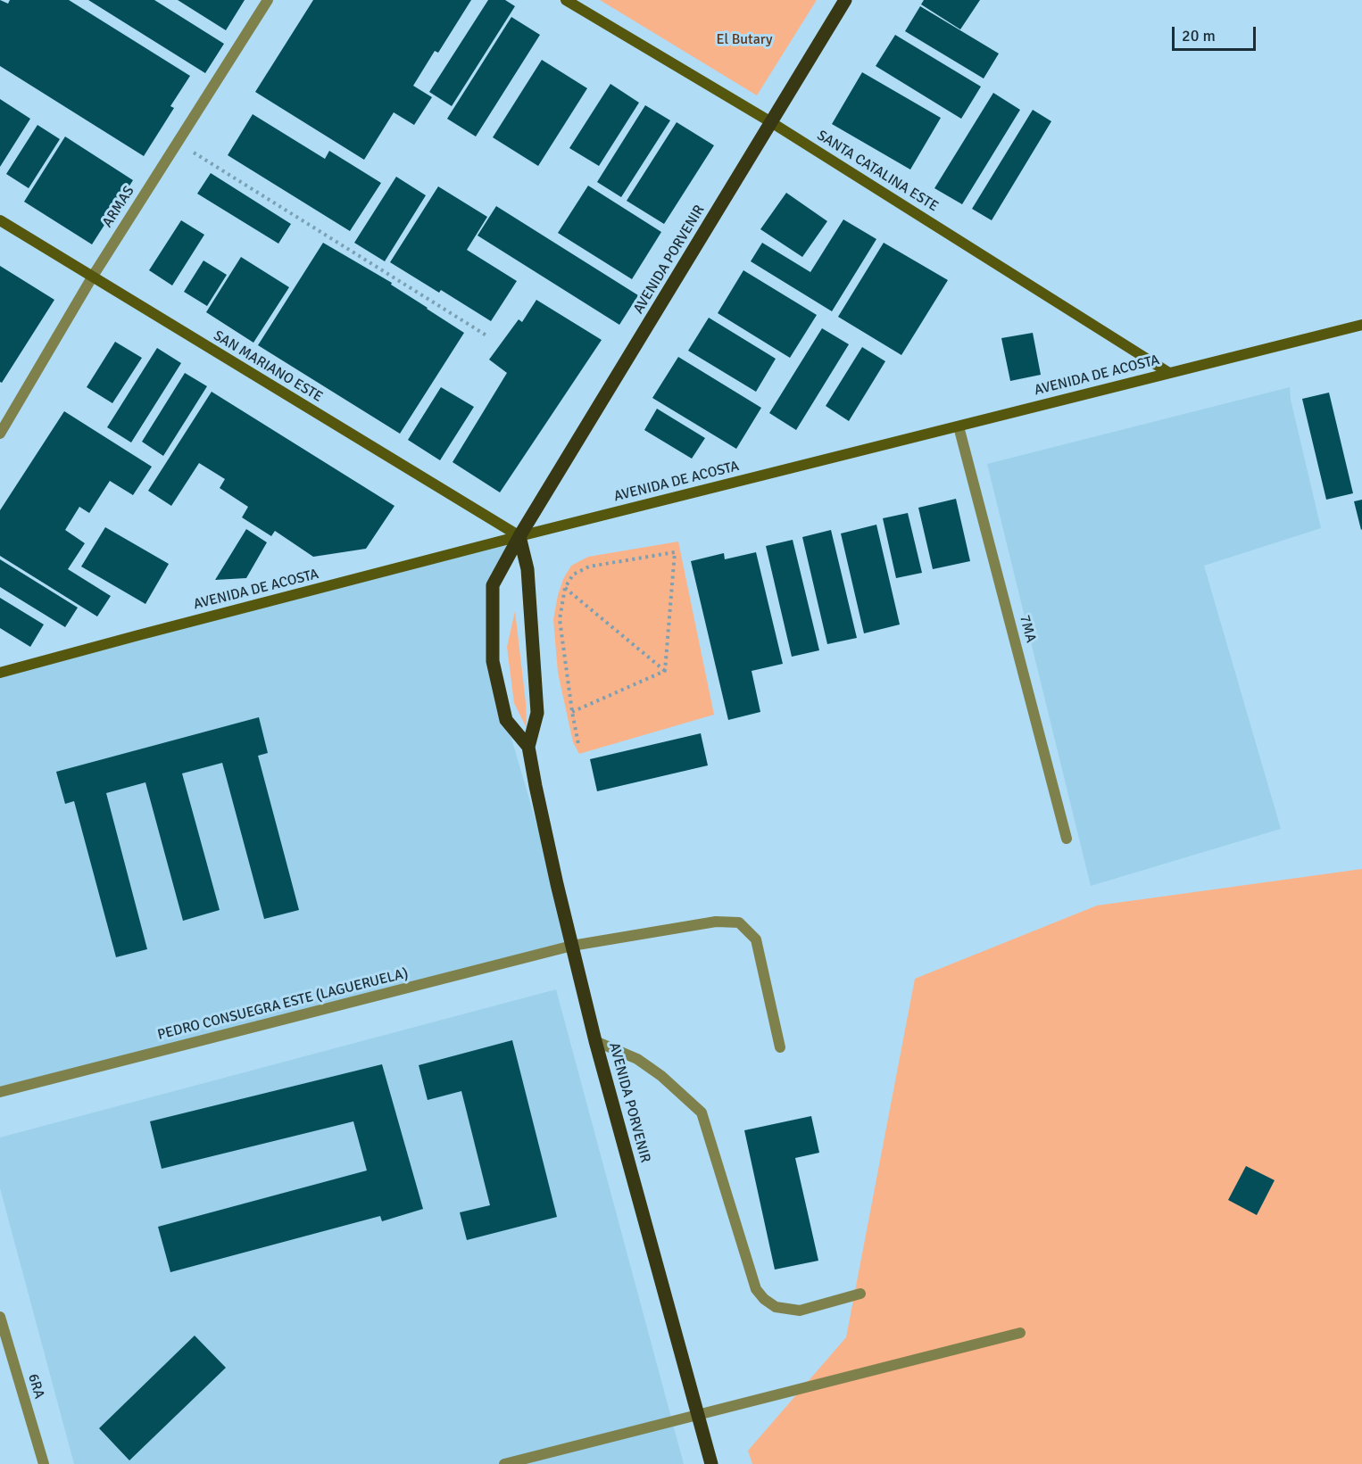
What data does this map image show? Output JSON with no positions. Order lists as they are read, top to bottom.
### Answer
{
  "streets": {
    "main road": [
      "SANTA CATALINA ESTE",
      "AVENIDA PORVENIR",
      "SAN MARIANO ESTE",
      "AVENIDA DE ACOSTA"
    ],
    "street": [
      "ARMAS",
      "7MA",
      "PEDRO CONSUEGRA ESTE (LAGUERUELA)",
      "6RA"
    ]
  },
  "crossings": [
    ["SANTA CATALINA ESTE", "AVENIDA PORVENIR"],
    ["SANTA CATALINA ESTE", "AVENIDA DE ACOSTA"],
    ["ARMAS", "SAN MARIANO ESTE"],
    ["AVENIDA PORVENIR", "SAN MARIANO ESTE"],
    ["AVENIDA PORVENIR", "AVENIDA DE ACOSTA"],
    ["AVENIDA PORVENIR", "PEDRO CONSUEGRA ESTE (LAGUERUELA)"],
    ["SAN MARIANO ESTE", "AVENIDA DE ACOSTA"],
    ["AVENIDA DE ACOSTA", "7MA"]
  ],
  "parks": ["El Butary"],
  "scale_bar": "20 m"
}
